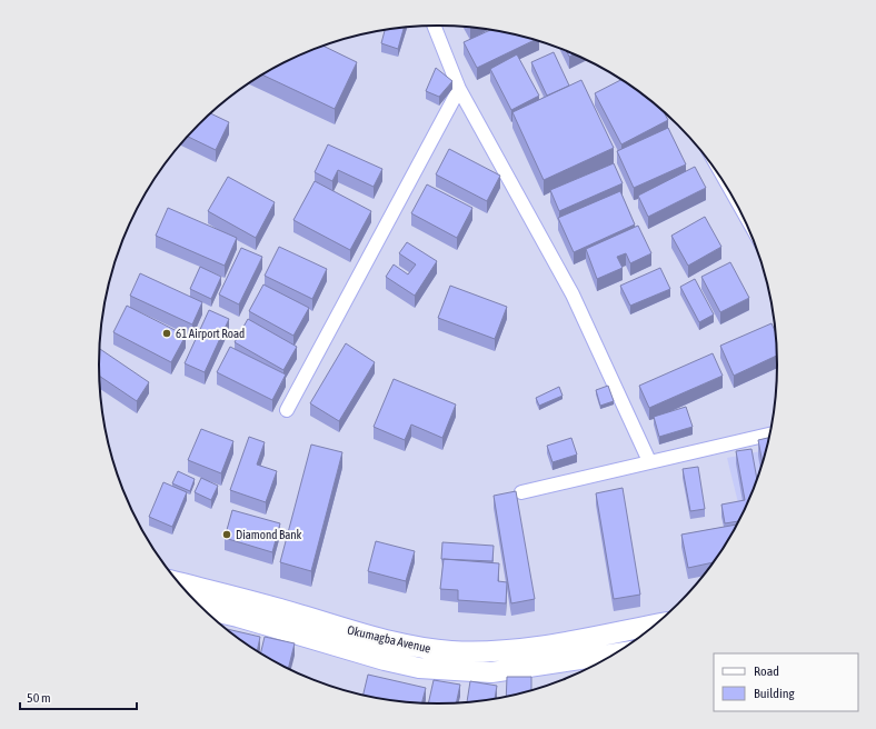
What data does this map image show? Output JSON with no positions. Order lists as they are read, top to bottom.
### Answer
{
  "streets": {
    "main road": ["Okumagba Avenue"]
  },
  "places": ["61 Airport Road", "Diamond Bank"],
  "legend": ["Road", "Building"],
  "scale_bar": "50 m"
}
